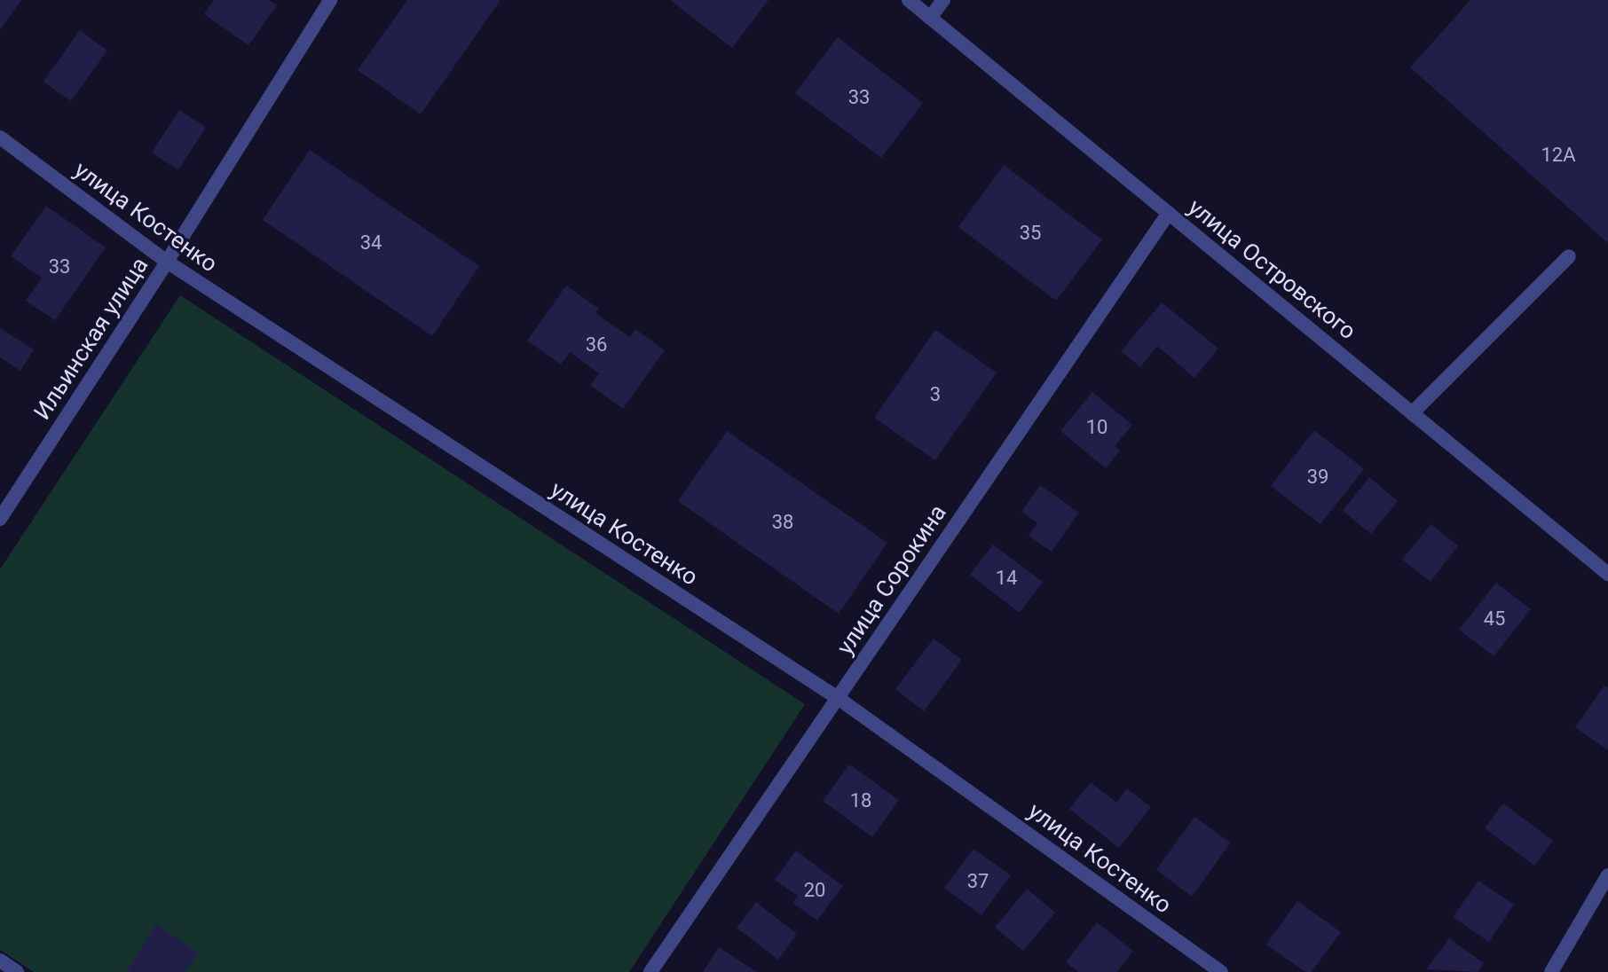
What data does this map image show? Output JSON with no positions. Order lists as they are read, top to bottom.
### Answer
{
  "streets": {
    "street": [
      "улица Костенко",
      "улица Островского",
      "Ильинская улица",
      "улица Сорокина"
    ]
  },
  "crossings": [
    ["улица Костенко", "Ильинская улица"],
    ["улица Костенко", "улица Сорокина"],
    ["улица Островского", "улица Сорокина"]
  ],
  "house_numbers": [
    "33",
    "12А",
    "35",
    "34",
    "33",
    "36",
    "3",
    "10",
    "39",
    "38",
    "14",
    "45",
    "18",
    "37",
    "20"
  ]
}
